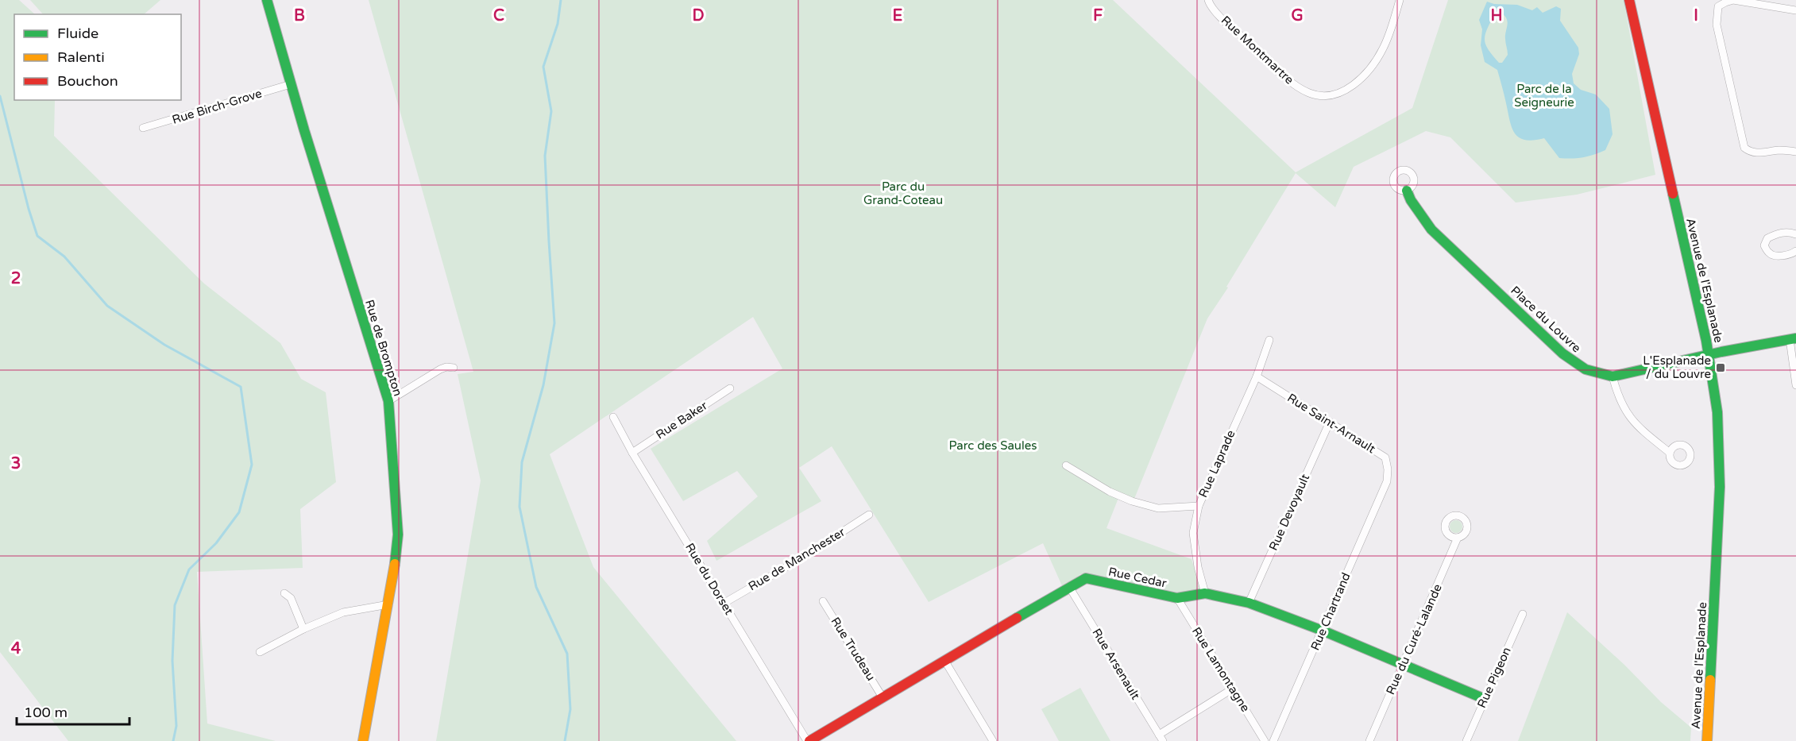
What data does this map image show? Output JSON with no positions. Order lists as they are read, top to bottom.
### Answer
{
  "streets": {
    "street": [
      "Rue Montmartre",
      "Rue Birch-Grove",
      "Avenue de l'Esplanade",
      "Place du Louvre",
      "Rue de Brompton",
      "Rue Baker",
      "Rue Saint-Arnault",
      "Rue Laprade",
      "Rue Devoyault",
      "Rue de Manchester",
      "Rue Cedar",
      "Rue du Dorset",
      "Rue Chartrand",
      "Rue du Curé-Lalande",
      "Rue Trudeau",
      "Rue Arsenault",
      "Rue Lamontagne",
      "Rue Pigeon"
    ]
  },
  "crossings": [
    ["Rue Birch-Grove", "Rue de Brompton"],
    ["Avenue de l'Esplanade", "Place du Louvre"],
    ["Rue Baker", "Rue du Dorset"],
    ["Rue Saint-Arnault", "Rue Laprade"],
    ["Rue Saint-Arnault", "Rue Devoyault"],
    ["Rue Saint-Arnault", "Rue Chartrand"],
    ["Rue Laprade", "Rue Cedar"],
    ["Rue Devoyault", "Rue Cedar"],
    ["Rue de Manchester", "Rue du Dorset"],
    ["Rue Cedar", "Rue du Dorset"],
    ["Rue Cedar", "Rue Chartrand"],
    ["Rue Cedar", "Rue du Curé-Lalande"],
    ["Rue Cedar", "Rue Trudeau"],
    ["Rue Cedar", "Rue Arsenault"],
    ["Rue Cedar", "Rue Lamontagne"],
    ["Rue Cedar", "Rue Pigeon"]
  ],
  "parks": ["Parc de la Seigneurie", "Parc du Grand-Coteau", "Parc des Saules"],
  "places": {
    "transit": ["L'Esplanade / du Louvre"]
  },
  "legend": ["Fluide", "Ralenti", "Bouchon"],
  "scale_bar": "100 m",
  "grid": {
    "columns": [
      "B",
      "C",
      "D",
      "E",
      "F",
      "G",
      "H",
      "I"
    ],
    "rows": ["2", "3", "4"]
  }
}
